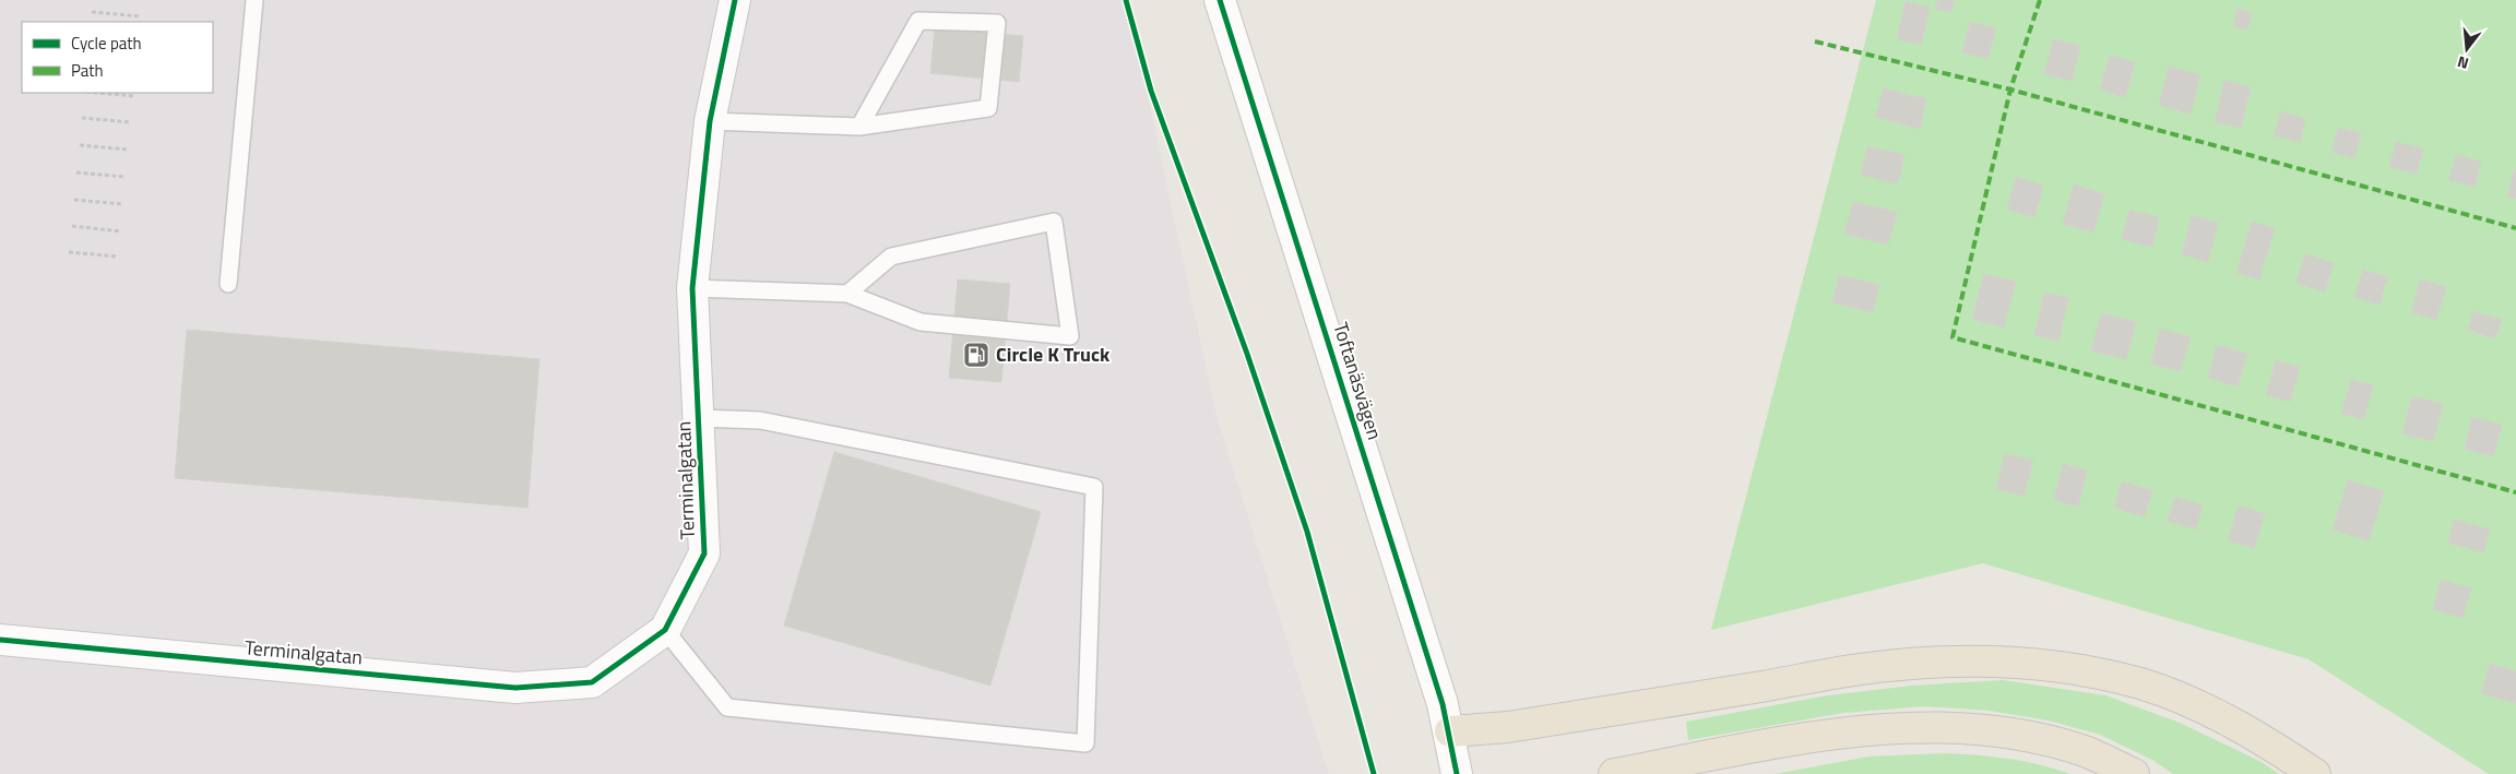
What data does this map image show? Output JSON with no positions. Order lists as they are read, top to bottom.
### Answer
{
  "streets": {
    "street": ["Toftanäsvägen", "Terminalgatan"]
  },
  "places": {
    "fuel station": ["Circle K Truck"]
  },
  "legend": ["Cycle path", "Path"],
  "north": "bottom"
}
